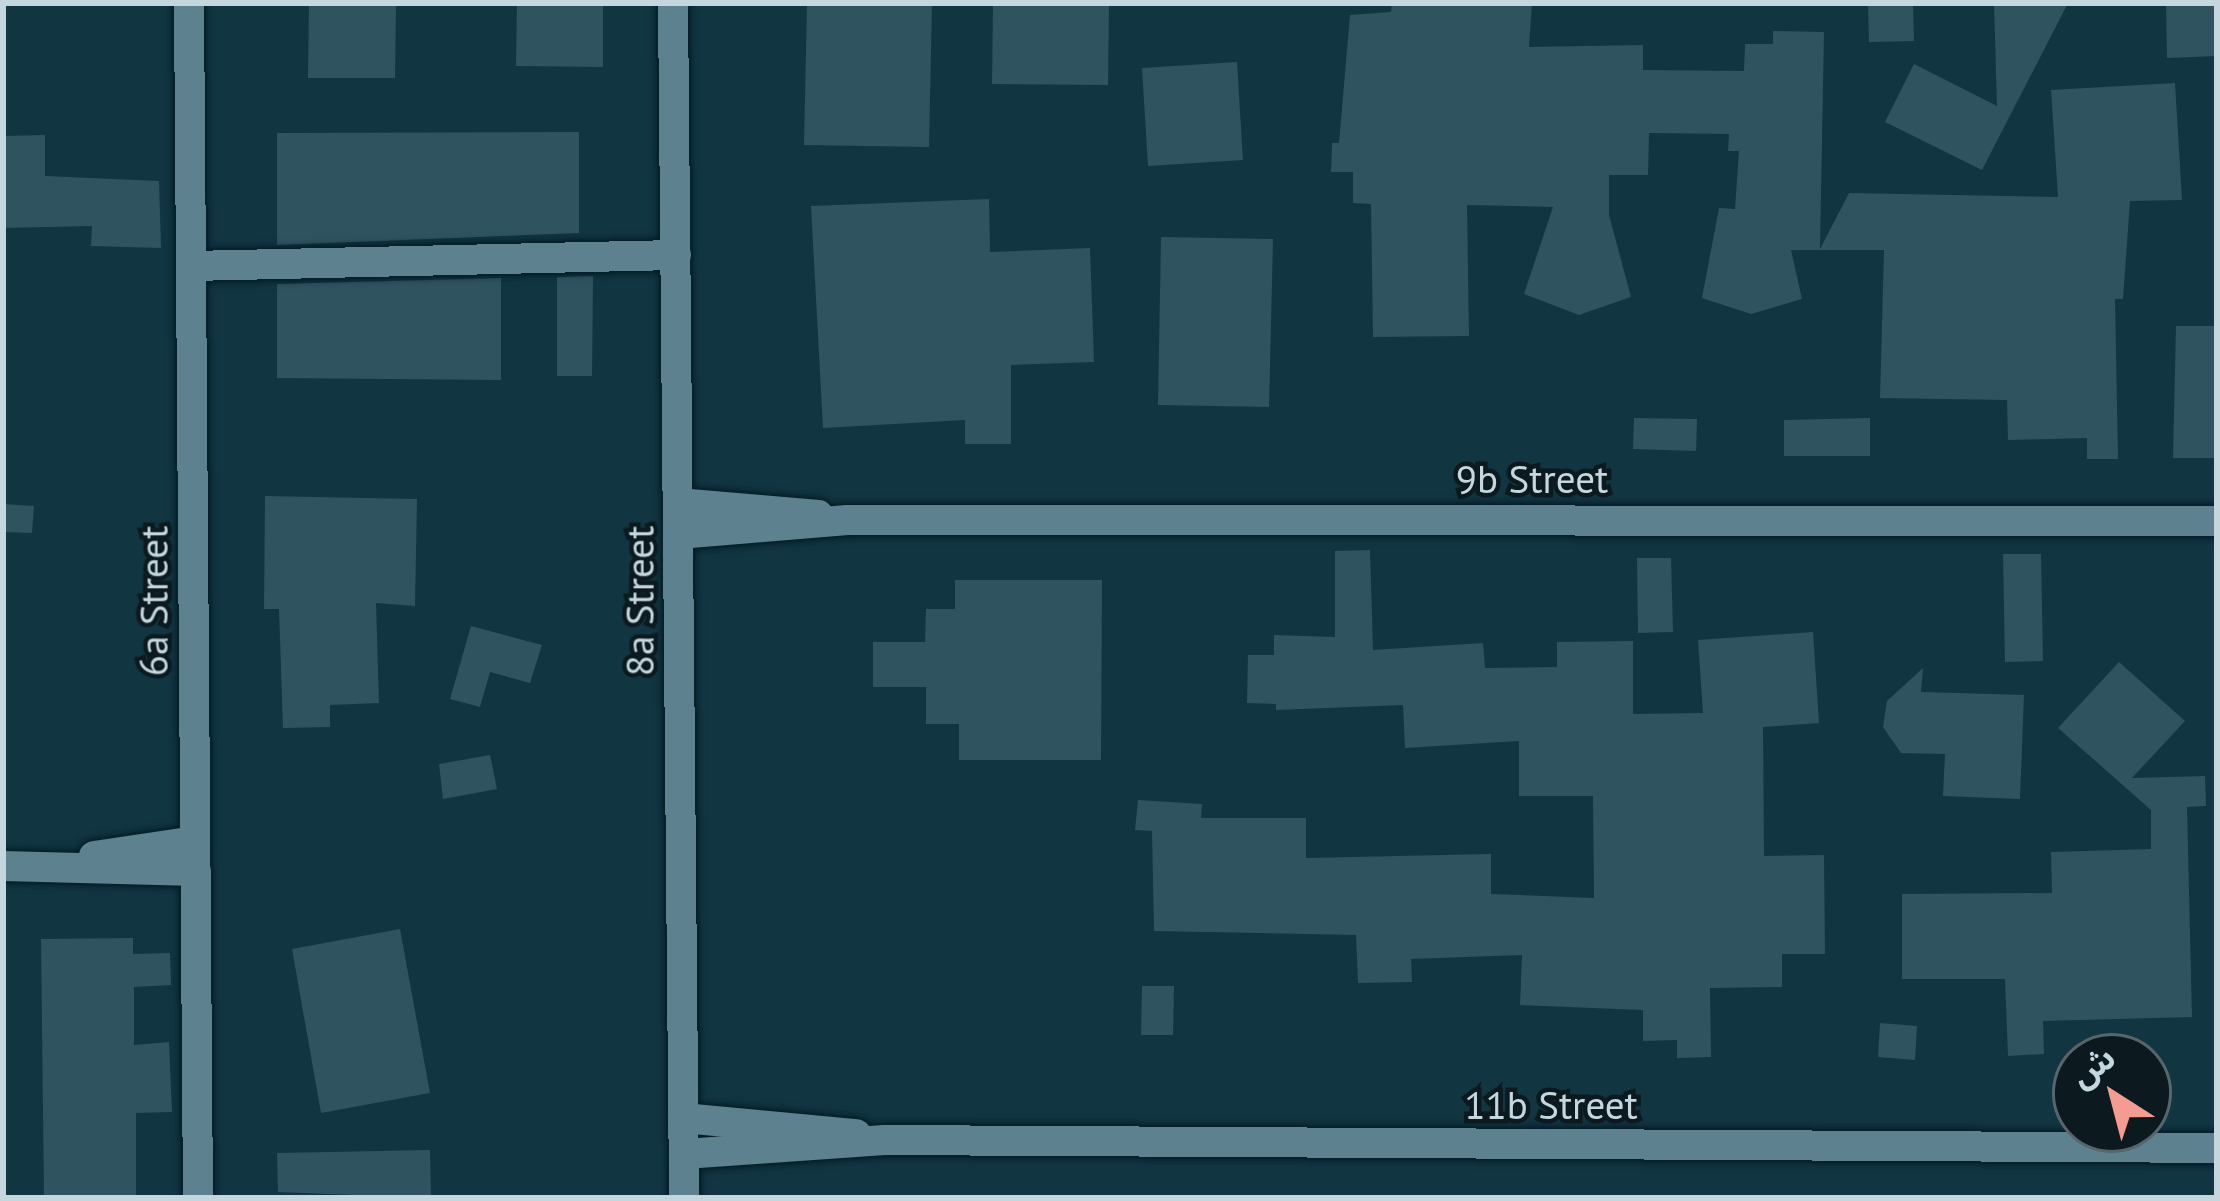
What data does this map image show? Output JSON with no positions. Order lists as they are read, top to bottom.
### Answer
{
  "streets": {
    "street": [
      "9b Street",
      "6a Street",
      "8a Street",
      "11b Street"
    ]
  },
  "crossings": [
    ["9b Street", "8a Street"],
    ["8a Street", "11b Street"]
  ],
  "north": "top left"
}
